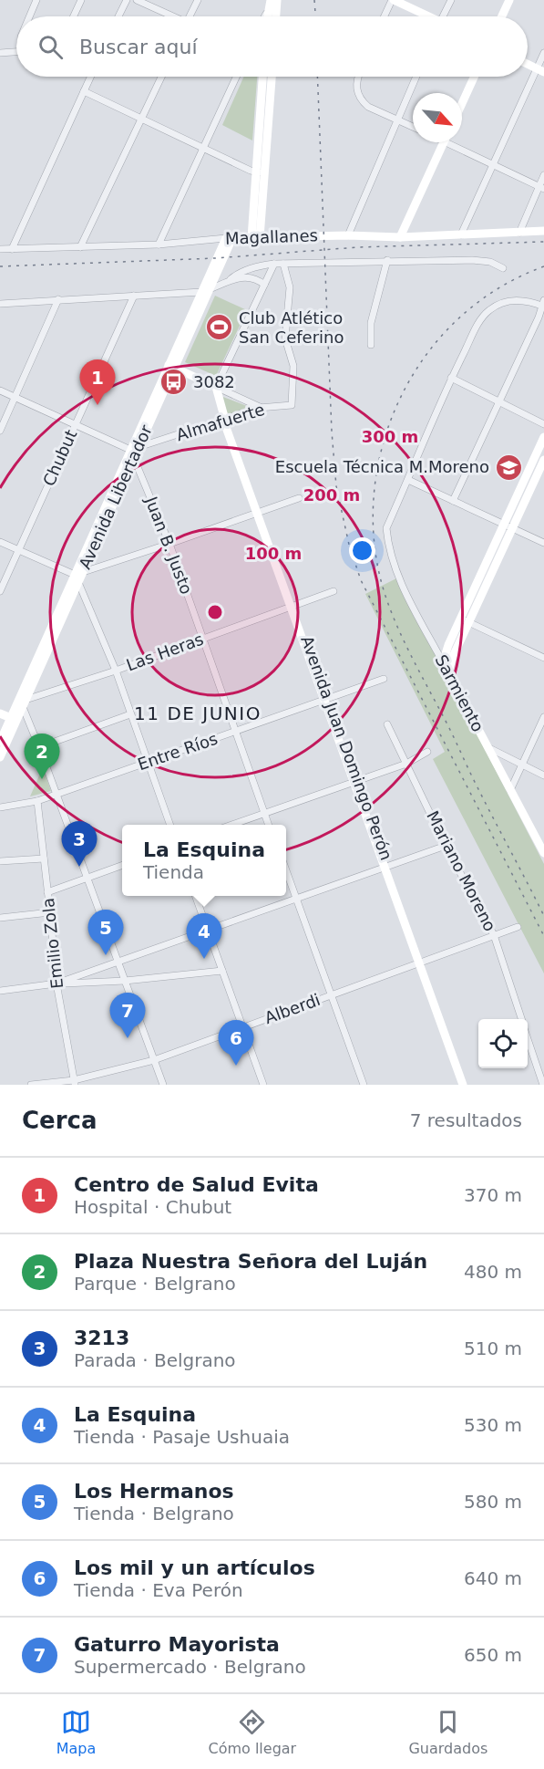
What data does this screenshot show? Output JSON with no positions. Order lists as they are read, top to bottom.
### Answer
{
  "streets": {
    "main road": [
      "Magallanes",
      "Avenida Libertador",
      "Sarmiento",
      "Avenida Juan Domingo Perón"
    ],
    "street": [
      "Almafuerte",
      "Chubut",
      "Juan B. Justo",
      "Las Heras",
      "Entre Ríos",
      "Mariano Moreno",
      "Emilio Zola",
      "Alberdi"
    ]
  },
  "crossings": [
    ["Magallanes", "Avenida Libertador"],
    ["Almafuerte", "Avenida Libertador"],
    ["Almafuerte", "Juan B. Justo"],
    ["Almafuerte", "Avenida Juan Domingo Perón"],
    ["Avenida Libertador", "Juan B. Justo"],
    ["Avenida Libertador", "Las Heras"],
    ["Juan B. Justo", "Las Heras"],
    ["Juan B. Justo", "Entre Ríos"],
    ["Las Heras", "Avenida Juan Domingo Perón"],
    ["Avenida Juan Domingo Perón", "Entre Ríos"],
    ["Avenida Juan Domingo Perón", "Alberdi"],
    ["Entre Ríos", "Emilio Zola"],
    ["Mariano Moreno", "Alberdi"],
    ["Emilio Zola", "Alberdi"]
  ],
  "districts": ["11 DE JUNIO"],
  "places": {
    "sports": ["Club Atlético San Ceferino"],
    "bus stop": ["3082"],
    "school or university": ["Escuela Técnica M.Moreno"]
  },
  "north": "bottom right",
  "page": {
    "search": "Buscar aquí",
    "pins": [
      "1",
      "2",
      "3",
      "5",
      "4",
      "7",
      "6"
    ],
    "popup": ["La Esquina", "Tienda"],
    "heading": ["Cerca", "7 resultados"],
    "list": [
      {
        "mark": "1",
        "name": "Centro de Salud Evita",
        "note": "Hospital · Chubut",
        "value": "370 m"
      },
      {
        "mark": "2",
        "name": "Plaza Nuestra Señora del Luján",
        "note": "Parque · Belgrano",
        "value": "480 m"
      },
      {
        "mark": "3",
        "name": "3213",
        "note": "Parada · Belgrano",
        "value": "510 m"
      },
      {
        "mark": "4",
        "name": "La Esquina",
        "note": "Tienda · Pasaje Ushuaia",
        "value": "530 m"
      },
      {
        "mark": "5",
        "name": "Los Hermanos",
        "note": "Tienda · Belgrano",
        "value": "580 m"
      },
      {
        "mark": "6",
        "name": "Los mil y un artículos",
        "note": "Tienda · Eva Perón",
        "value": "640 m"
      },
      {
        "mark": "7",
        "name": "Gaturro Mayorista",
        "note": "Supermercado · Belgrano",
        "value": "650 m"
      }
    ],
    "nav": ["Mapa", "Cómo llegar", "Guardados"]
  },
  "rings": ["300 m", "200 m", "100 m"]
}
